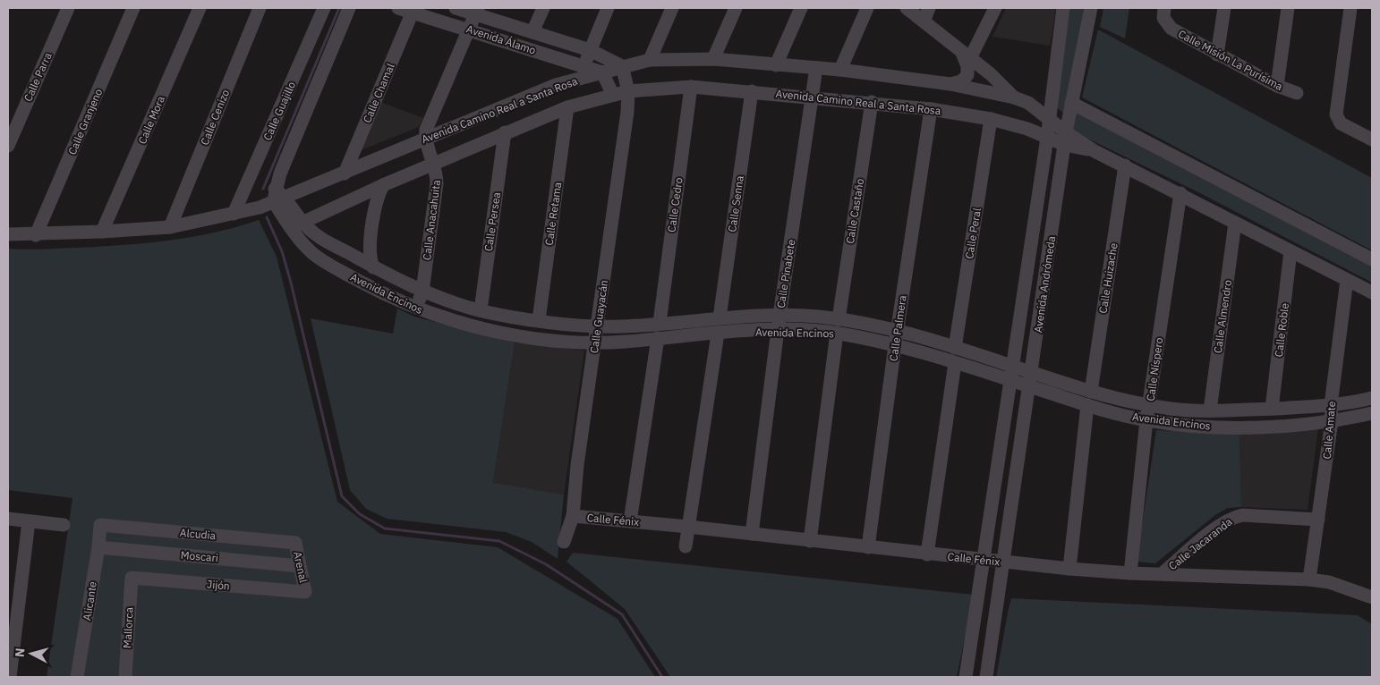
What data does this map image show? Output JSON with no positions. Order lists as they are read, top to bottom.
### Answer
{
  "streets": {
    "street": [
      "Avenida Álamo",
      "Calle Misión La Purísima",
      "Calle Parra",
      "Calle Chamal",
      "Avenida Camino Real a Santa Rosa",
      "Calle Guajillo",
      "Calle Cenizo",
      "Calle Mora",
      "Calle Granjeno",
      "Calle Senna",
      "Calle Cedro",
      "Calle Castaño",
      "Calle Retama",
      "Calle Anacahuita",
      "Calle Persea",
      "Calle Peral",
      "Calle Pinabete",
      "Calle Huizache",
      "Avenida Andrómeda",
      "Avenida Encinos",
      "Calle Guayacán",
      "Calle Almendro",
      "Calle Palmera",
      "Calle Roble",
      "Calle Níspero",
      "Calle Amate",
      "Calle Fénix",
      "Alcudia",
      "Calle Jacaranda",
      "Moscari",
      "Arenal",
      "Jijón",
      "Alicante",
      "Mallorca"
    ]
  },
  "crossings": [
    ["Avenida Álamo", "Calle Chamal"],
    ["Avenida Álamo", "Avenida Camino Real a Santa Rosa"],
    ["Avenida Álamo", "Calle Guayacán"],
    ["Calle Chamal", "Avenida Camino Real a Santa Rosa"],
    ["Avenida Camino Real a Santa Rosa", "Calle Guajillo"],
    ["Avenida Camino Real a Santa Rosa", "Calle Cenizo"],
    ["Avenida Camino Real a Santa Rosa", "Calle Mora"],
    ["Avenida Camino Real a Santa Rosa", "Calle Granjeno"],
    ["Avenida Camino Real a Santa Rosa", "Calle Senna"],
    ["Avenida Camino Real a Santa Rosa", "Calle Cedro"],
    ["Avenida Camino Real a Santa Rosa", "Calle Castaño"],
    ["Avenida Camino Real a Santa Rosa", "Calle Retama"],
    ["Avenida Camino Real a Santa Rosa", "Calle Anacahuita"],
    ["Avenida Camino Real a Santa Rosa", "Calle Persea"],
    ["Avenida Camino Real a Santa Rosa", "Calle Peral"],
    ["Avenida Camino Real a Santa Rosa", "Calle Pinabete"],
    ["Avenida Camino Real a Santa Rosa", "Avenida Andrómeda"],
    ["Avenida Camino Real a Santa Rosa", "Avenida Encinos"],
    ["Avenida Camino Real a Santa Rosa", "Calle Guayacán"],
    ["Avenida Camino Real a Santa Rosa", "Calle Palmera"],
    ["Calle Senna", "Avenida Encinos"],
    ["Calle Cedro", "Avenida Encinos"],
    ["Calle Castaño", "Avenida Encinos"],
    ["Calle Retama", "Avenida Encinos"],
    ["Calle Anacahuita", "Avenida Encinos"],
    ["Calle Persea", "Avenida Encinos"],
    ["Calle Peral", "Avenida Encinos"],
    ["Calle Pinabete", "Avenida Encinos"],
    ["Calle Pinabete", "Calle Fénix"],
    ["Calle Huizache", "Avenida Encinos"],
    ["Avenida Andrómeda", "Avenida Encinos"],
    ["Avenida Andrómeda", "Calle Fénix"],
    ["Avenida Encinos", "Calle Guayacán"],
    ["Avenida Encinos", "Calle Almendro"],
    ["Avenida Encinos", "Calle Palmera"],
    ["Avenida Encinos", "Calle Roble"],
    ["Avenida Encinos", "Calle Níspero"],
    ["Avenida Encinos", "Calle Amate"],
    ["Calle Guayacán", "Calle Fénix"],
    ["Calle Palmera", "Calle Fénix"],
    ["Calle Níspero", "Calle Fénix"],
    ["Calle Amate", "Calle Fénix"],
    ["Calle Amate", "Calle Jacaranda"],
    ["Calle Fénix", "Calle Jacaranda"],
    ["Alcudia", "Arenal"],
    ["Alcudia", "Alicante"],
    ["Moscari", "Arenal"],
    ["Moscari", "Alicante"],
    ["Arenal", "Jijón"],
    ["Jijón", "Mallorca"]
  ],
  "north": "left"
}
